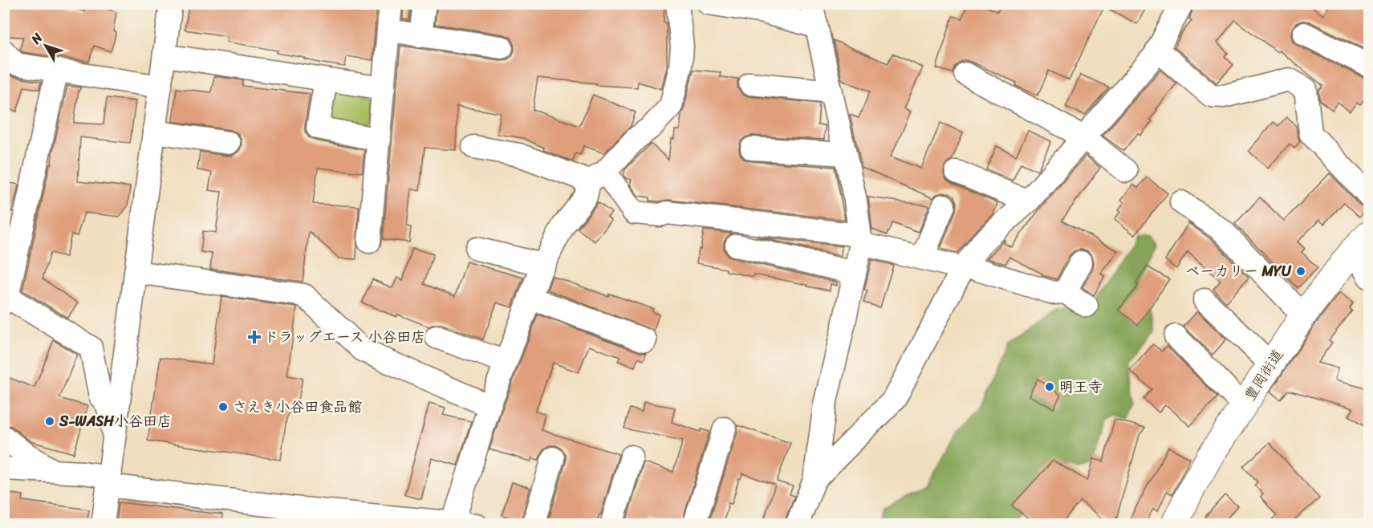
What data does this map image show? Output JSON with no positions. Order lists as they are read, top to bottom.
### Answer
{
  "streets": {
    "main road": ["豊岡街道"]
  },
  "places": {
    "other": [
      "ベーカリー MYU",
      "明王寺",
      "さえき小谷田食品館",
      "S-WASH小谷田店"
    ],
    "health": ["ドラッグエース 小谷田店"]
  },
  "north": "top left"
}
